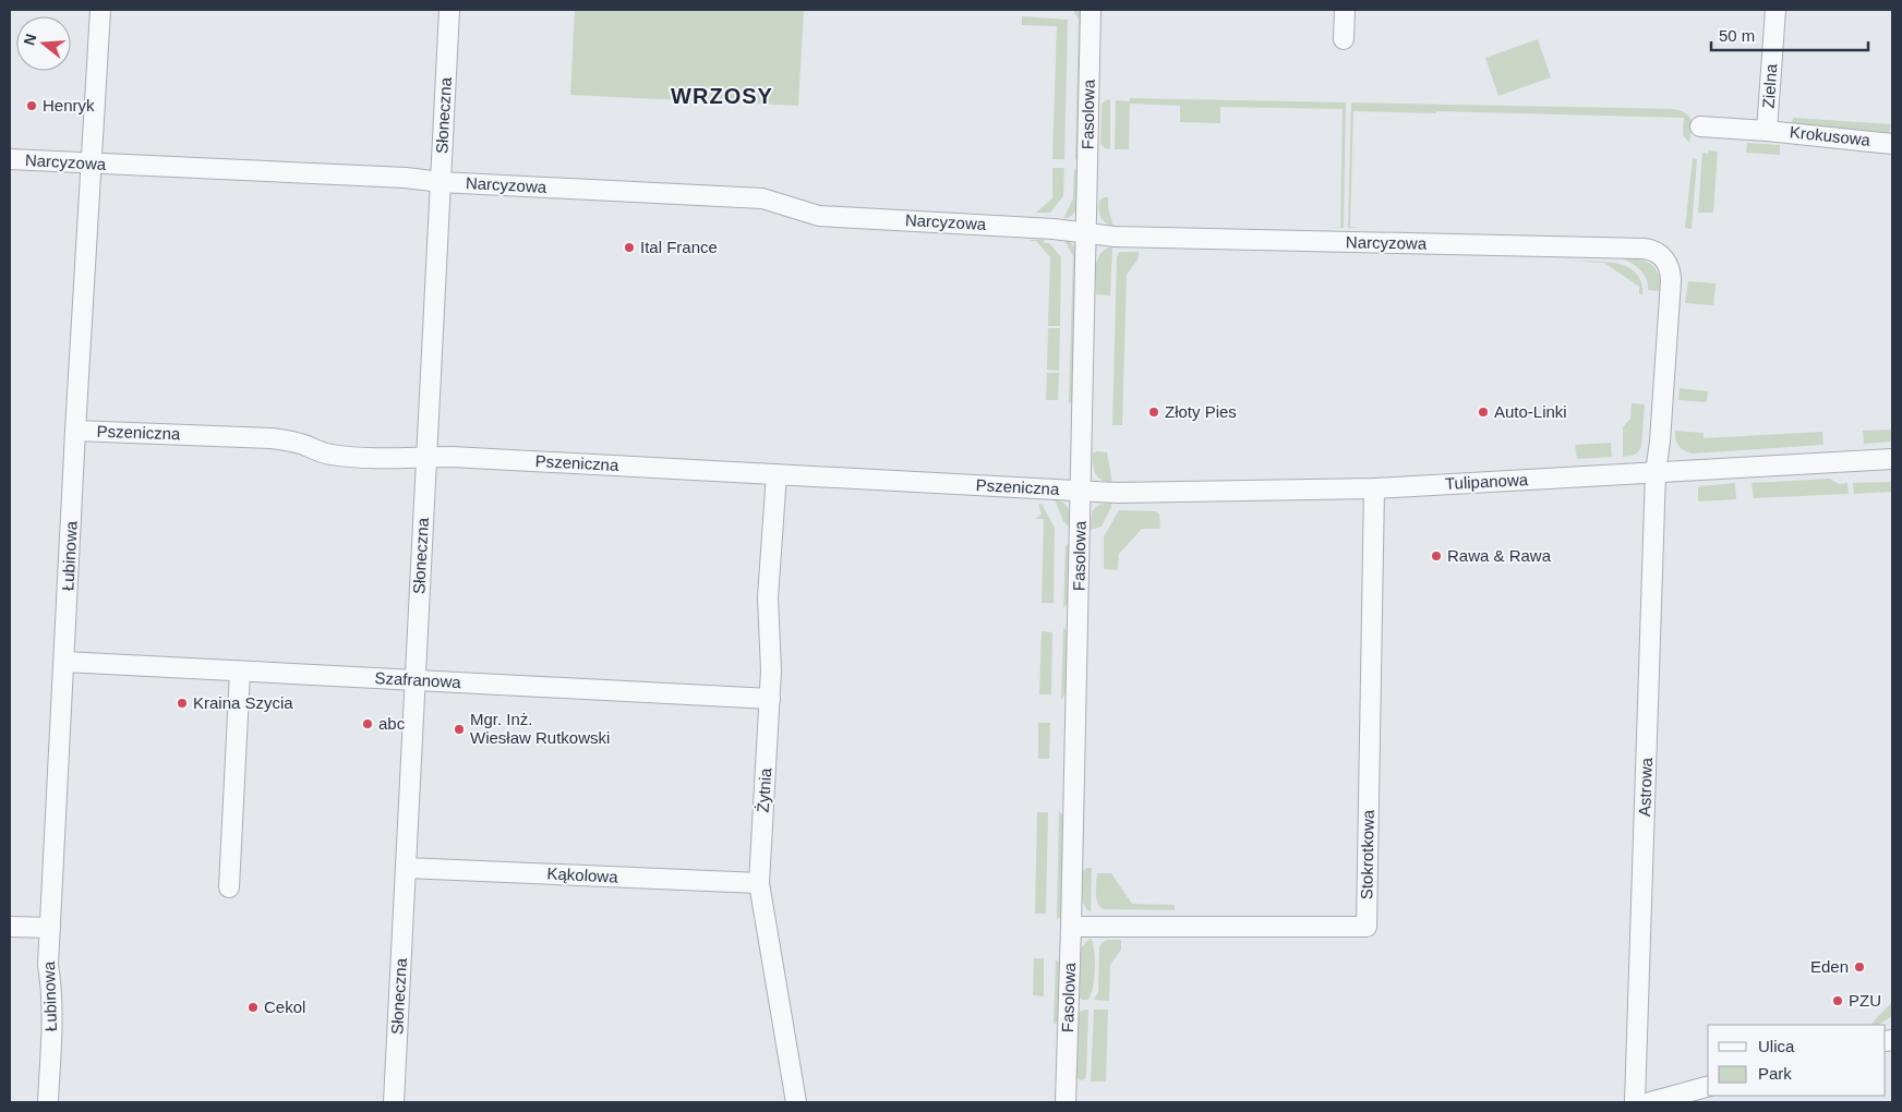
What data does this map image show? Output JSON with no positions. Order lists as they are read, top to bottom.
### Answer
{
  "streets": {
    "street": [
      "Zielna",
      "Fasolowa",
      "Słoneczna",
      "Krokusowa",
      "Narcyzowa",
      "Pszeniczna",
      "Tulipanowa",
      "Łubinowa",
      "Szafranowa",
      "Astrowa",
      "Żytnia",
      "Stokrotkowa",
      "Kąkolowa"
    ]
  },
  "crossings": [
    ["Zielna", "Krokusowa"],
    ["Fasolowa", "Narcyzowa"],
    ["Fasolowa", "Pszeniczna"],
    ["Fasolowa", "Tulipanowa"],
    ["Fasolowa", "Stokrotkowa"],
    ["Słoneczna", "Narcyzowa"],
    ["Słoneczna", "Pszeniczna"],
    ["Słoneczna", "Szafranowa"],
    ["Słoneczna", "Kąkolowa"],
    ["Narcyzowa", "Tulipanowa"],
    ["Narcyzowa", "Łubinowa"],
    ["Narcyzowa", "Astrowa"],
    ["Pszeniczna", "Tulipanowa"],
    ["Pszeniczna", "Łubinowa"],
    ["Pszeniczna", "Żytnia"],
    ["Tulipanowa", "Astrowa"],
    ["Tulipanowa", "Stokrotkowa"],
    ["Łubinowa", "Szafranowa"],
    ["Szafranowa", "Żytnia"],
    ["Żytnia", "Kąkolowa"]
  ],
  "districts": ["WRZOSY"],
  "places": [
    "Henryk",
    "Ital France",
    "Złoty Pies",
    "Auto-Linki",
    "Rawa & Rawa",
    "Kraina Szycia",
    "abc",
    "Mgr. Inż. Wiesław Rutkowski",
    "Eden",
    "PZU",
    "Cekol"
  ],
  "legend": ["Ulica", "Park"],
  "scale_bar": "50 m",
  "north": "left"
}
